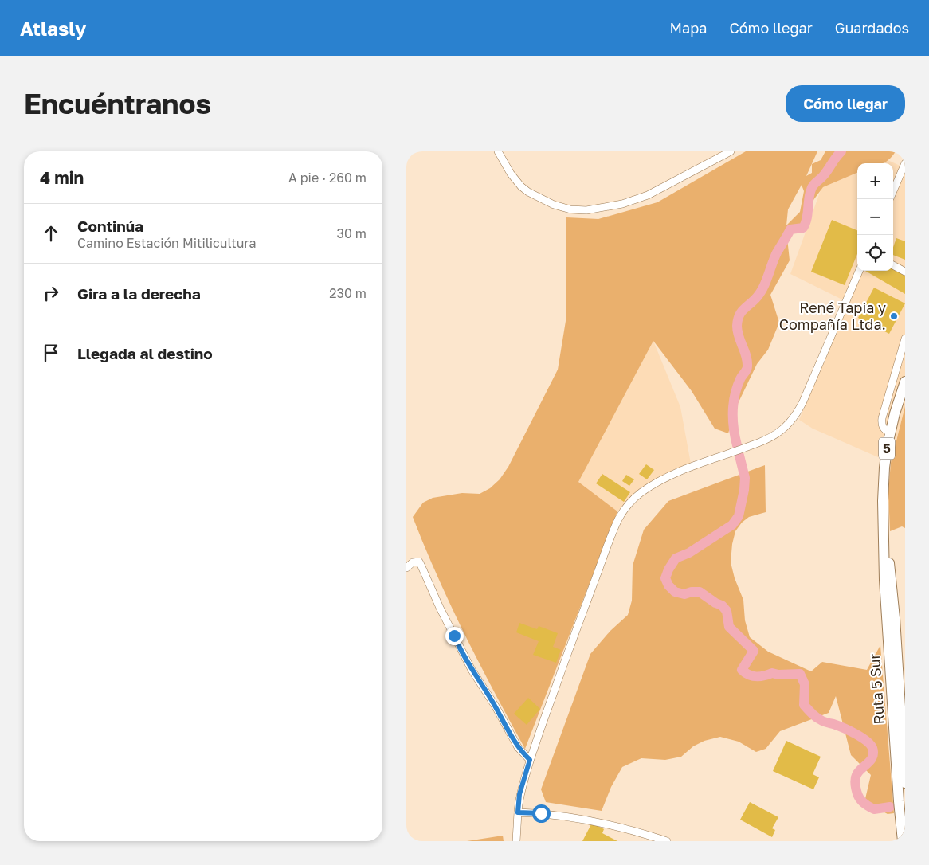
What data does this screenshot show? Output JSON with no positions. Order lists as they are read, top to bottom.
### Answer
{
  "streets": {
    "highway": ["5", "Ruta 5 Sur"]
  },
  "places": ["René Tapia y Compañía Ltda."],
  "page": {
    "header": "Atlasly",
    "nav": ["Mapa", "Cómo llegar", "Guardados"],
    "buttons": "Cómo llegar",
    "title": "Encuéntranos",
    "heading": ["4 min", "A pie · 260 m"],
    "map_buttons": ["+", "−"],
    "list": [
      ["Continúa", "Camino Estación Mitilicultura", "30 m"],
      ["Gira a la derecha", "230 m"],
      "Llegada al destino"
    ]
  }
}
